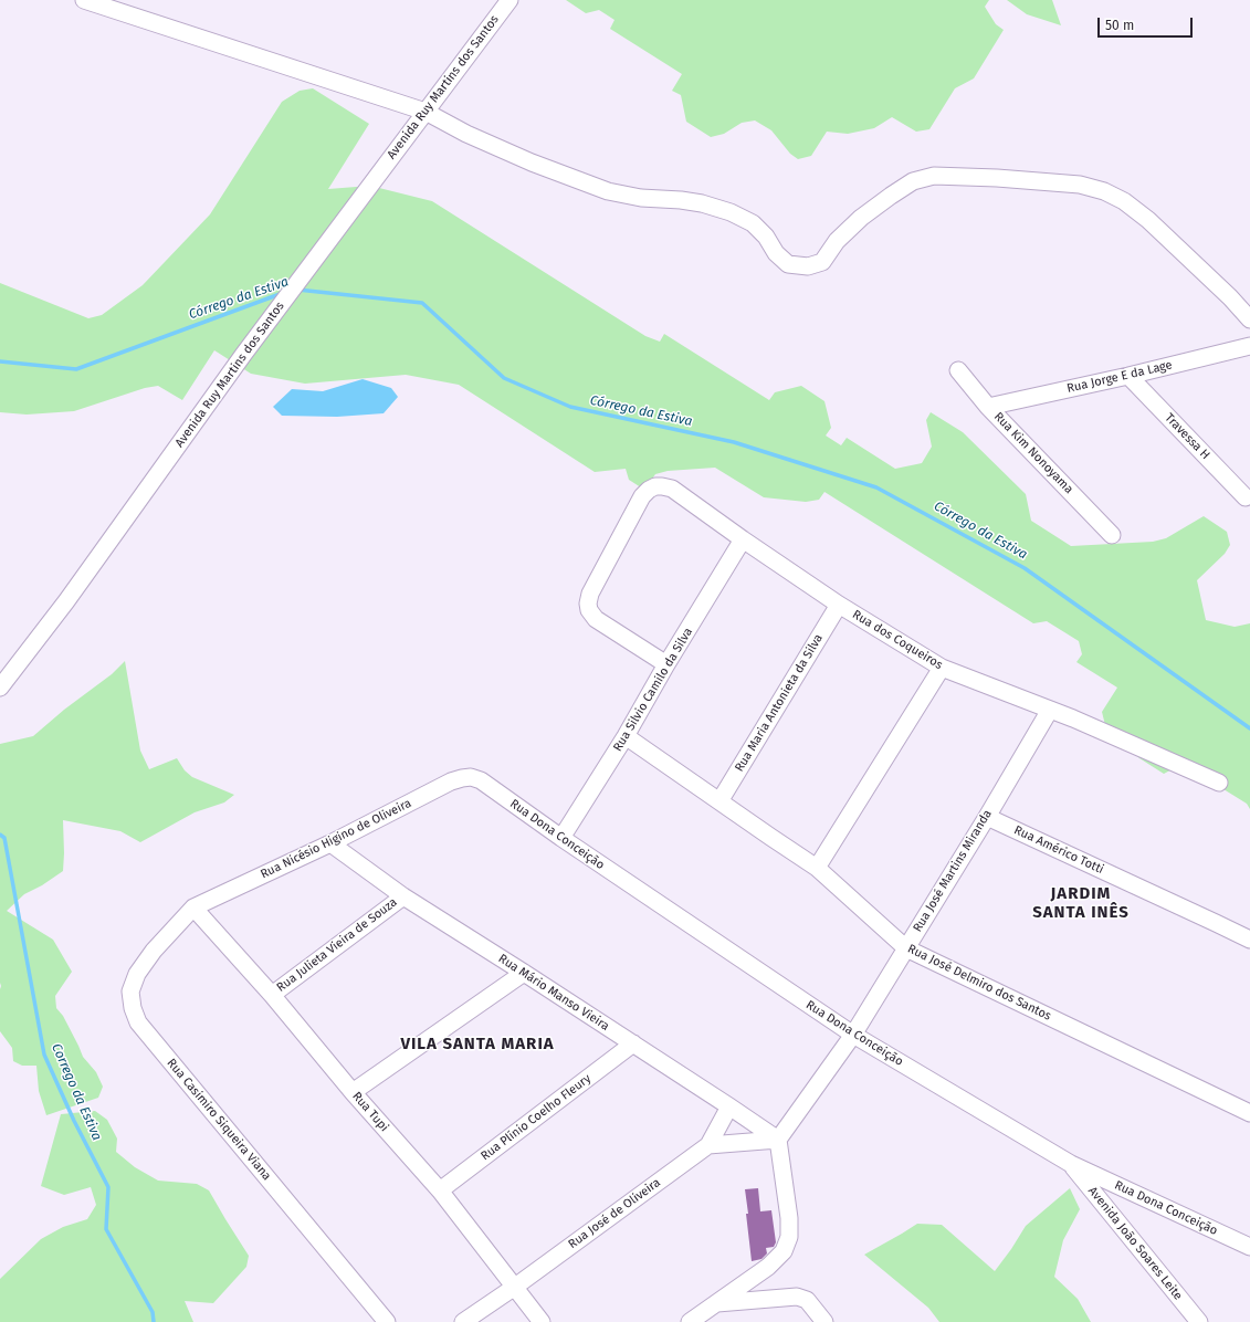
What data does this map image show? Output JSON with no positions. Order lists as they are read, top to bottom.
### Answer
{
  "streets": {
    "street": [
      "Avenida Ruy Martins dos Santos",
      "Rua Jorge E da Lage",
      "Travessa H",
      "Rua Kim Nonoyama",
      "Rua dos Coqueiros",
      "Rua Silvio Camilo da Silva",
      "Rua Maria Antonieta da Silva",
      "Rua Dona Conceição",
      "Rua Nicésio Higino de Oliveira",
      "Rua Américo Totti",
      "Rua José Martins Miranda",
      "Rua Julieta Vieira de Souza",
      "Rua José Delmiro dos Santos",
      "Rua Mário Manso Vieira",
      "Rua Tupi",
      "Rua Plínio Coelho Fleury",
      "Rua Casimiro Siqueira Viana",
      "Rua José de Oliveira",
      "Avenida João Soares Leite"
    ]
  },
  "crossings": [
    ["Rua Jorge E da Lage", "Travessa H"],
    ["Rua Jorge E da Lage", "Rua Kim Nonoyama"],
    ["Rua dos Coqueiros", "Rua Silvio Camilo da Silva"],
    ["Rua dos Coqueiros", "Rua Maria Antonieta da Silva"],
    ["Rua dos Coqueiros", "Rua José Martins Miranda"],
    ["Rua Silvio Camilo da Silva", "Rua Dona Conceição"],
    ["Rua Silvio Camilo da Silva", "Rua José Delmiro dos Santos"],
    ["Rua Maria Antonieta da Silva", "Rua José Delmiro dos Santos"],
    ["Rua Dona Conceição", "Rua Nicésio Higino de Oliveira"],
    ["Rua Dona Conceição", "Rua José Martins Miranda"],
    ["Rua Dona Conceição", "Avenida João Soares Leite"],
    ["Rua Nicésio Higino de Oliveira", "Rua Mário Manso Vieira"],
    ["Rua Nicésio Higino de Oliveira", "Rua Tupi"],
    ["Rua Nicésio Higino de Oliveira", "Rua Casimiro Siqueira Viana"],
    ["Rua Américo Totti", "Rua José Martins Miranda"],
    ["Rua José Martins Miranda", "Rua José Delmiro dos Santos"],
    ["Rua José Martins Miranda", "Rua Mário Manso Vieira"],
    ["Rua Julieta Vieira de Souza", "Rua Mário Manso Vieira"],
    ["Rua Julieta Vieira de Souza", "Rua Tupi"],
    ["Rua Mário Manso Vieira", "Rua Plínio Coelho Fleury"],
    ["Rua Tupi", "Rua Plínio Coelho Fleury"],
    ["Rua Tupi", "Rua Casimiro Siqueira Viana"],
    ["Rua Tupi", "Rua José de Oliveira"]
  ],
  "districts": ["JARDIM SANTA INÊS", "VILA SANTA MARIA"],
  "water": ["Córrego da Estiva", "Corrego da Estiva"],
  "scale_bar": "50 m"
}
